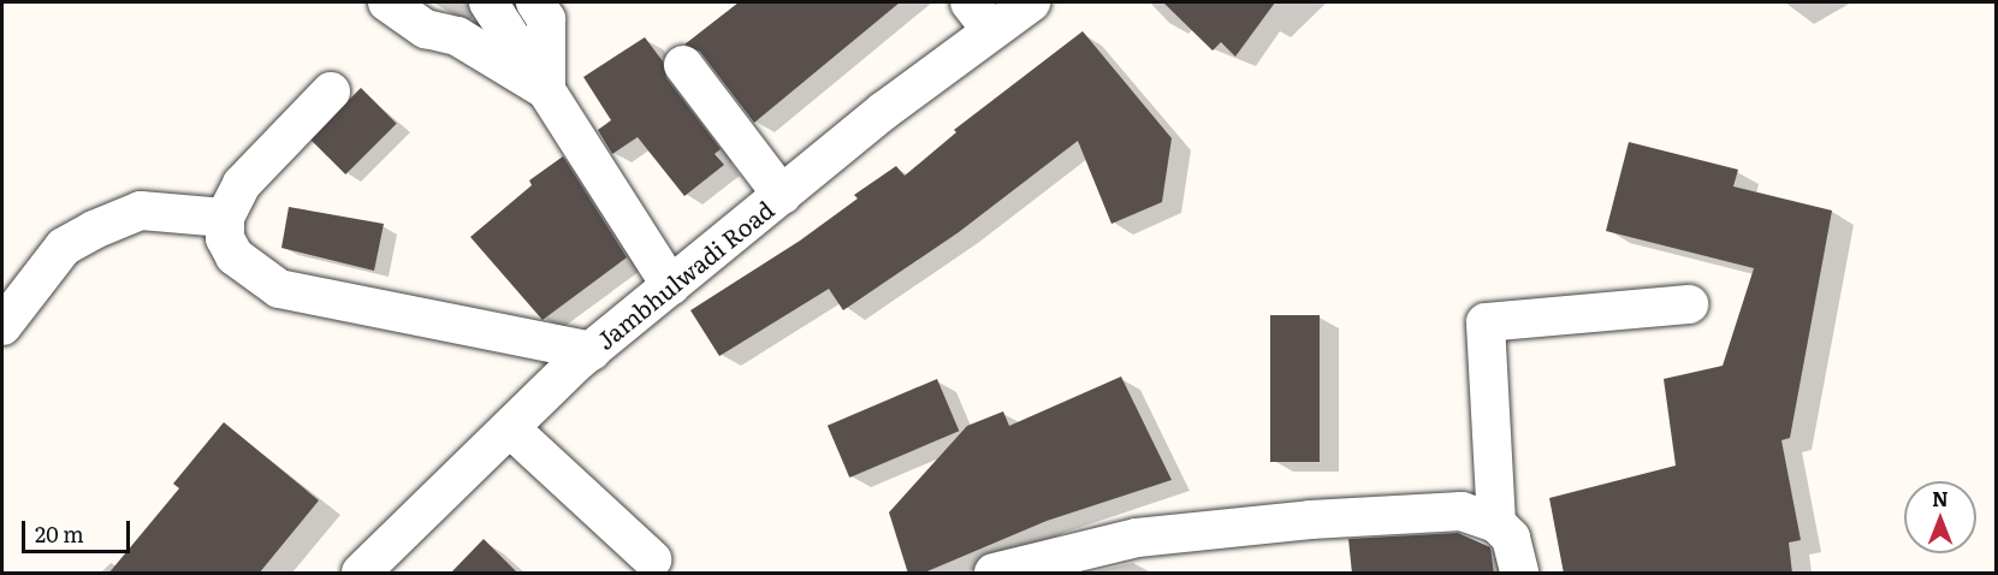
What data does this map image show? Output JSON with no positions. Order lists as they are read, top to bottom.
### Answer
{
  "streets": {
    "street": ["Jambhulwadi Road"]
  },
  "scale_bar": "20 m",
  "north": "top"
}
